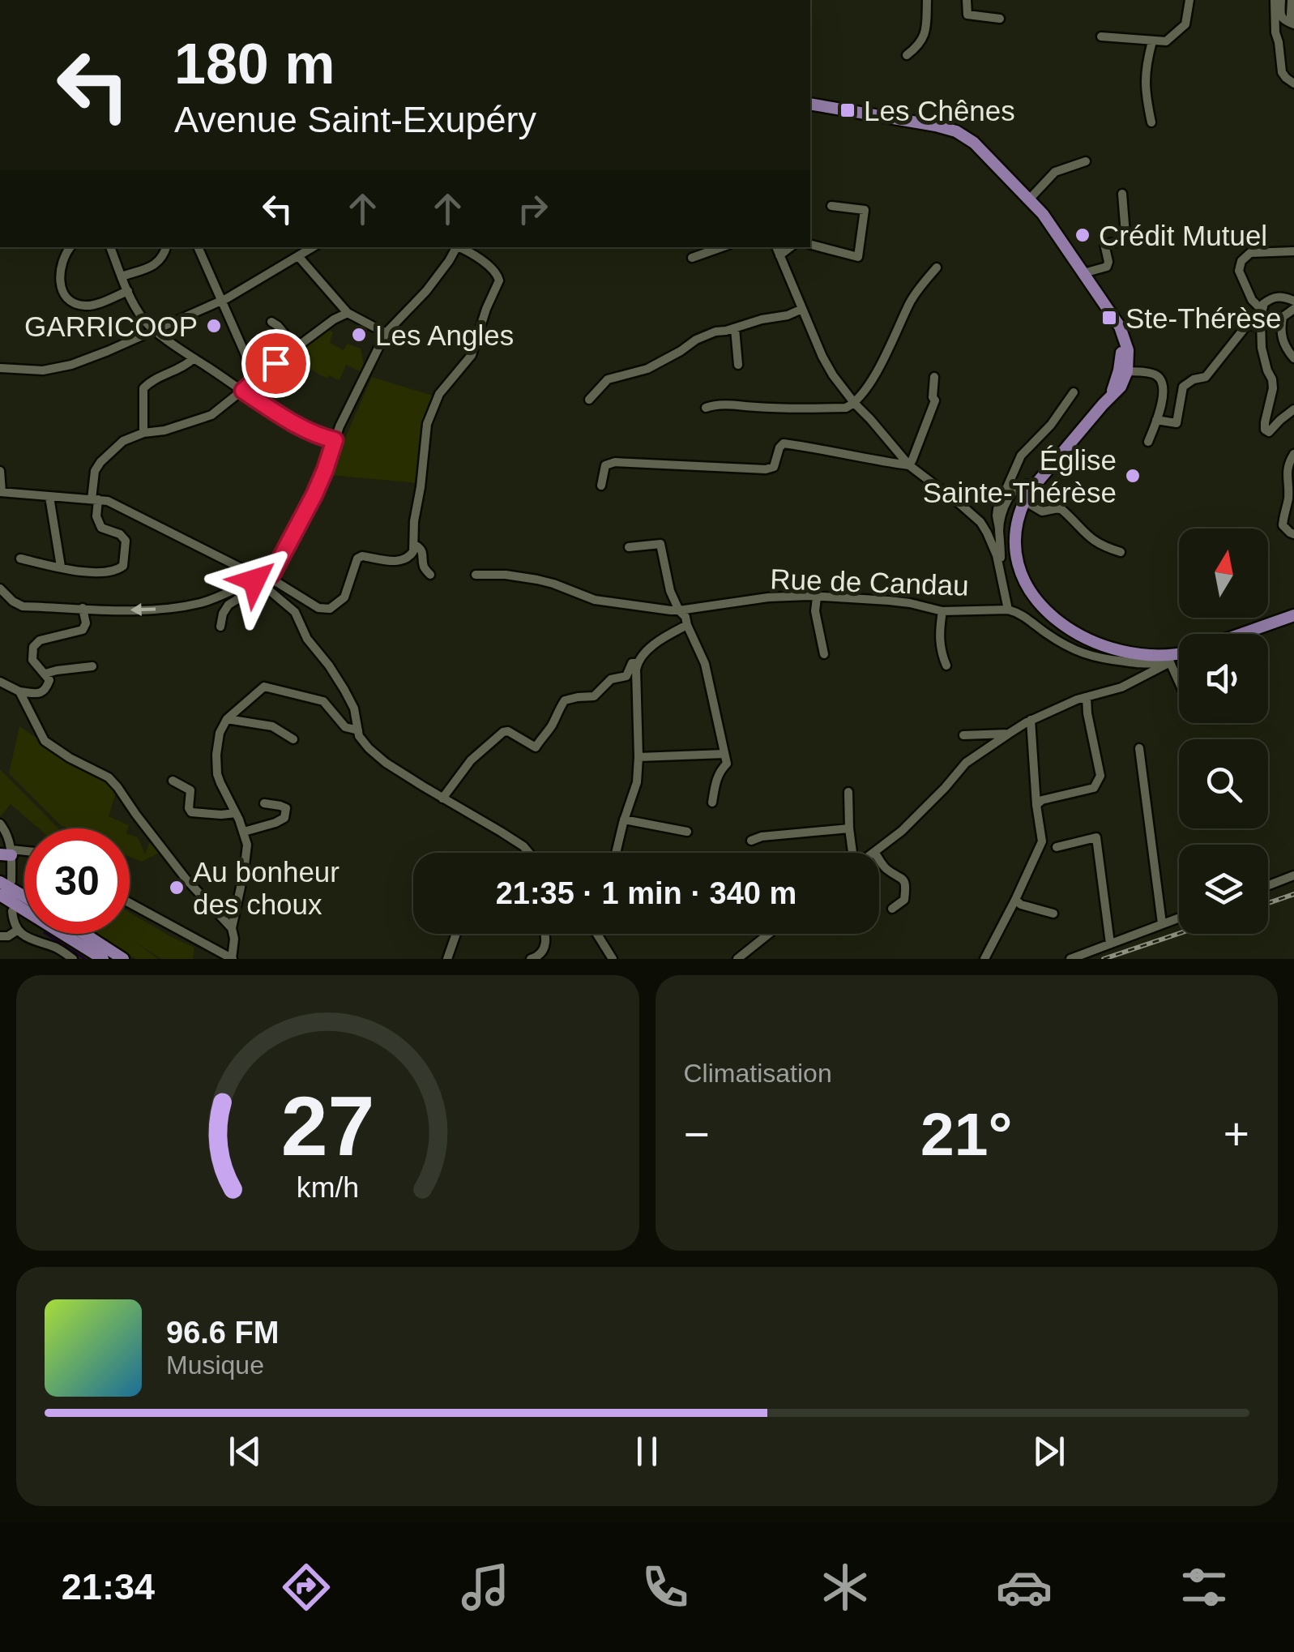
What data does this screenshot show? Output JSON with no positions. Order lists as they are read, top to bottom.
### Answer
{
  "streets": {
    "street": ["Rue de Candau"]
  },
  "places": {
    "transit": ["Les Chênes", "Ste-Thérèse"],
    "other": [
      "Crédit Mutuel",
      "GARRICOOP",
      "Les Angles",
      "Église Sainte-Thérèse",
      "Au bonheur des choux"
    ]
  },
  "north": "top",
  "page": {
    "turn": ["180 m", "Avenue Saint-Exupéry"],
    "limit": "30",
    "trip": "21:35 · 1 min · 340 m",
    "tile": "Climatisation",
    "heat": ["−", "21°", "+"],
    "song": ["96.6 FM", "Musique"],
    "tabs": "21:34",
    "gauge": ["27", "km/h"]
  }
}
